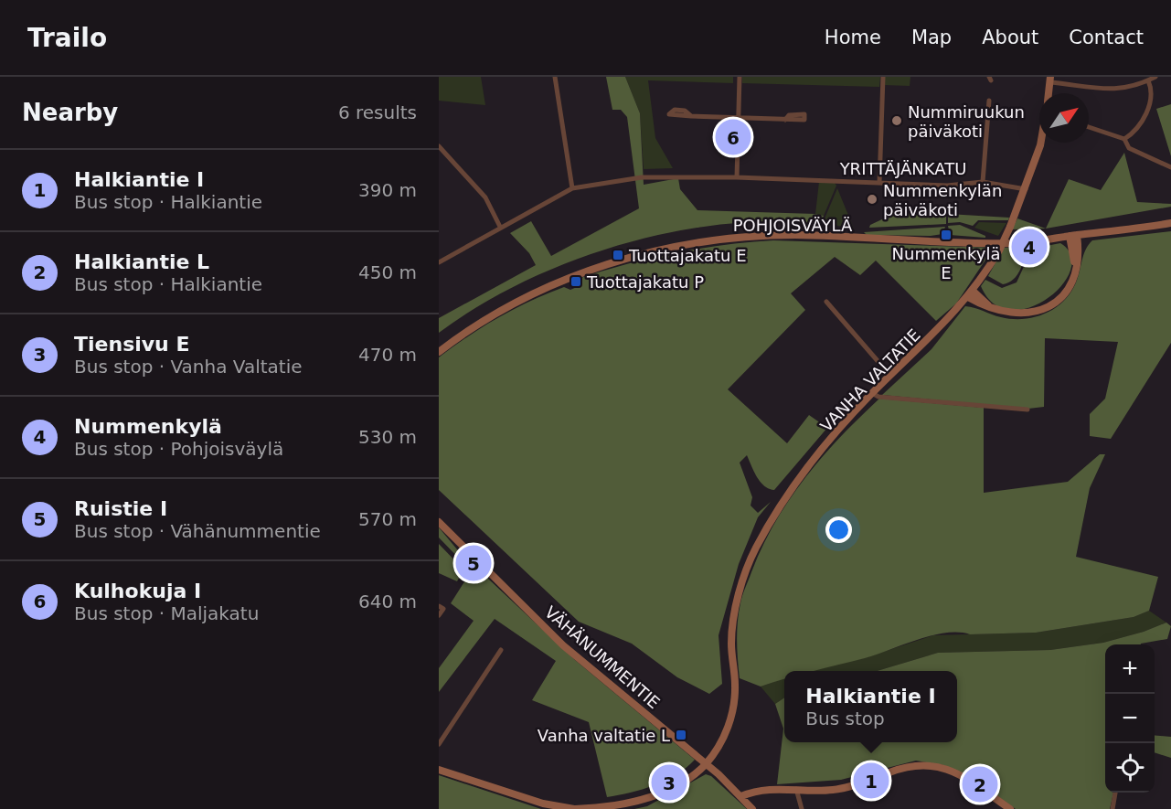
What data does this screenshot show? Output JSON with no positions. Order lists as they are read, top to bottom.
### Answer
{
  "streets": {
    "street": [
      "YRITTÄJÄNKATU",
      "POHJOISVÄYLÄ",
      "VANHA VALTATIE",
      "VÄHÄNUMMENTIE"
    ]
  },
  "crossings": [
    ["YRITTÄJÄNKATU", "VANHA VALTATIE"],
    ["VANHA VALTATIE", "VÄHÄNUMMENTIE"]
  ],
  "places": {
    "other": ["Nummiruukun päiväkoti", "Nummenkylän päiväkoti"],
    "transit": [
      "Nummenkylä E",
      "Tuottajakatu E",
      "Tuottajakatu P",
      "Vanha valtatie L"
    ]
  },
  "north": "top right",
  "page": {
    "header": "Trailo",
    "nav": [
      "Home",
      "Map",
      "About",
      "Contact"
    ],
    "heading": ["Nearby", "6 results"],
    "pins": [
      "6",
      "4",
      "5",
      "1",
      "3",
      "2"
    ],
    "list": [
      {
        "mark": "1",
        "name": "Halkiantie I",
        "note": "Bus stop · Halkiantie",
        "value": "390 m"
      },
      {
        "mark": "2",
        "name": "Halkiantie L",
        "note": "Bus stop · Halkiantie",
        "value": "450 m"
      },
      {
        "mark": "3",
        "name": "Tiensivu E",
        "note": "Bus stop · Vanha Valtatie",
        "value": "470 m"
      },
      {
        "mark": "4",
        "name": "Nummenkylä",
        "note": "Bus stop · Pohjoisväylä",
        "value": "530 m"
      },
      {
        "mark": "5",
        "name": "Ruistie I",
        "note": "Bus stop · Vähänummentie",
        "value": "570 m"
      },
      {
        "mark": "6",
        "name": "Kulhokuja I",
        "note": "Bus stop · Maljakatu",
        "value": "640 m"
      }
    ],
    "map_buttons": ["+", "−"],
    "popup": ["Halkiantie I", "Bus stop"]
  }
}
